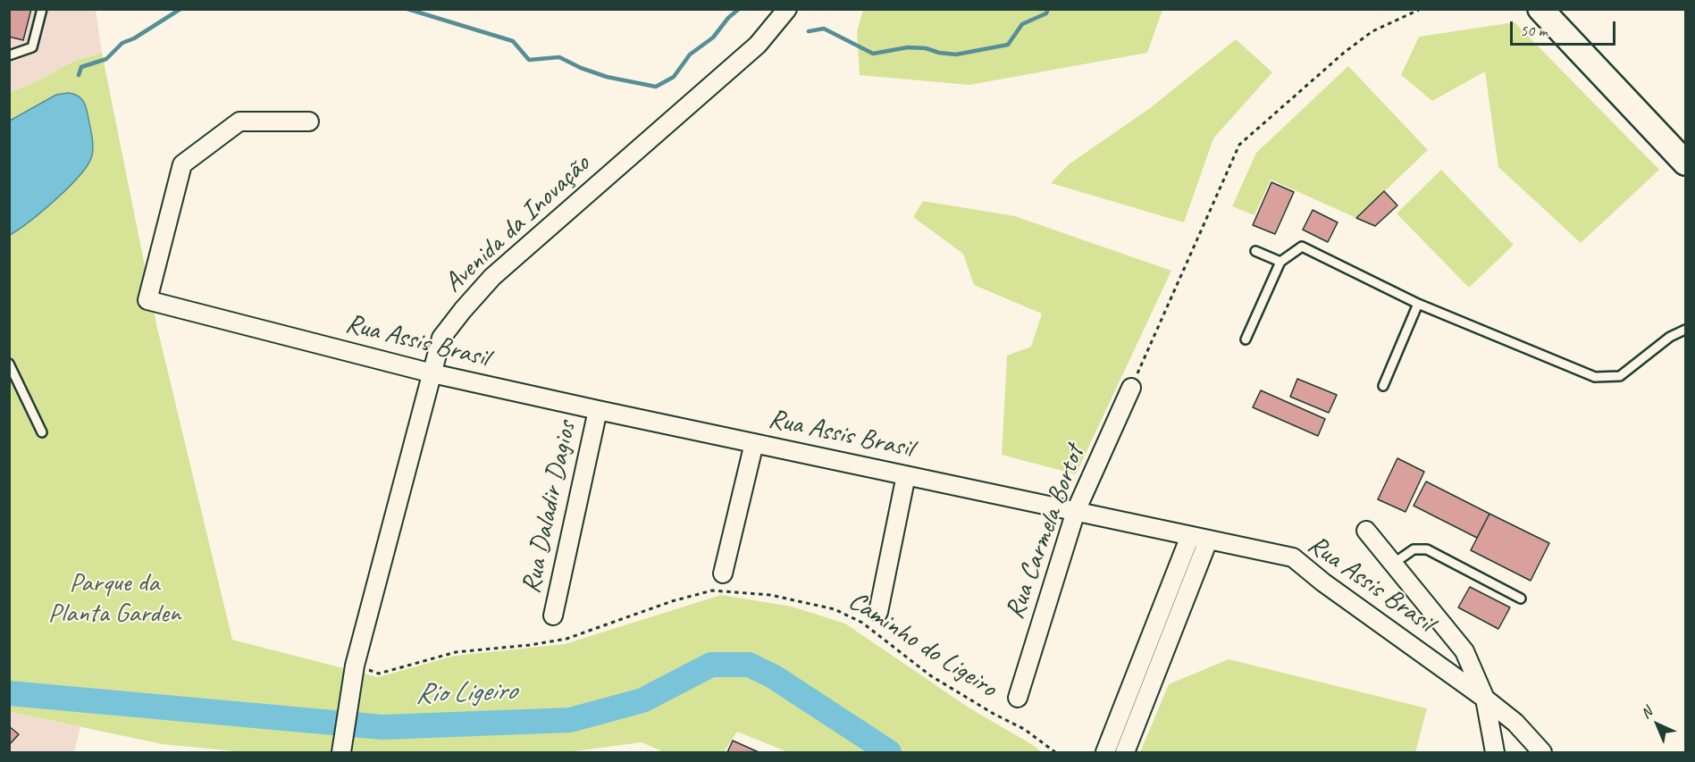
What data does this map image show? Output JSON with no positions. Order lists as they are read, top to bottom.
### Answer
{
  "streets": {
    "street": [
      "Avenida da Inovação",
      "Rua Assis Brasil",
      "Rua Daladir Dagios",
      "Rua Carmela Bortot"
    ],
    "path": ["Caminho do Ligeiro"]
  },
  "crossings": [
    ["Avenida da Inovação", "Rua Assis Brasil"],
    ["Avenida da Inovação", "Caminho do Ligeiro"],
    ["Rua Assis Brasil", "Rua Daladir Dagios"],
    ["Rua Assis Brasil", "Rua Carmela Bortot"]
  ],
  "water": ["Rio Ligeiro"],
  "parks": ["Parque da Planta Garden"],
  "scale_bar": "50 m",
  "north": "top left"
}
